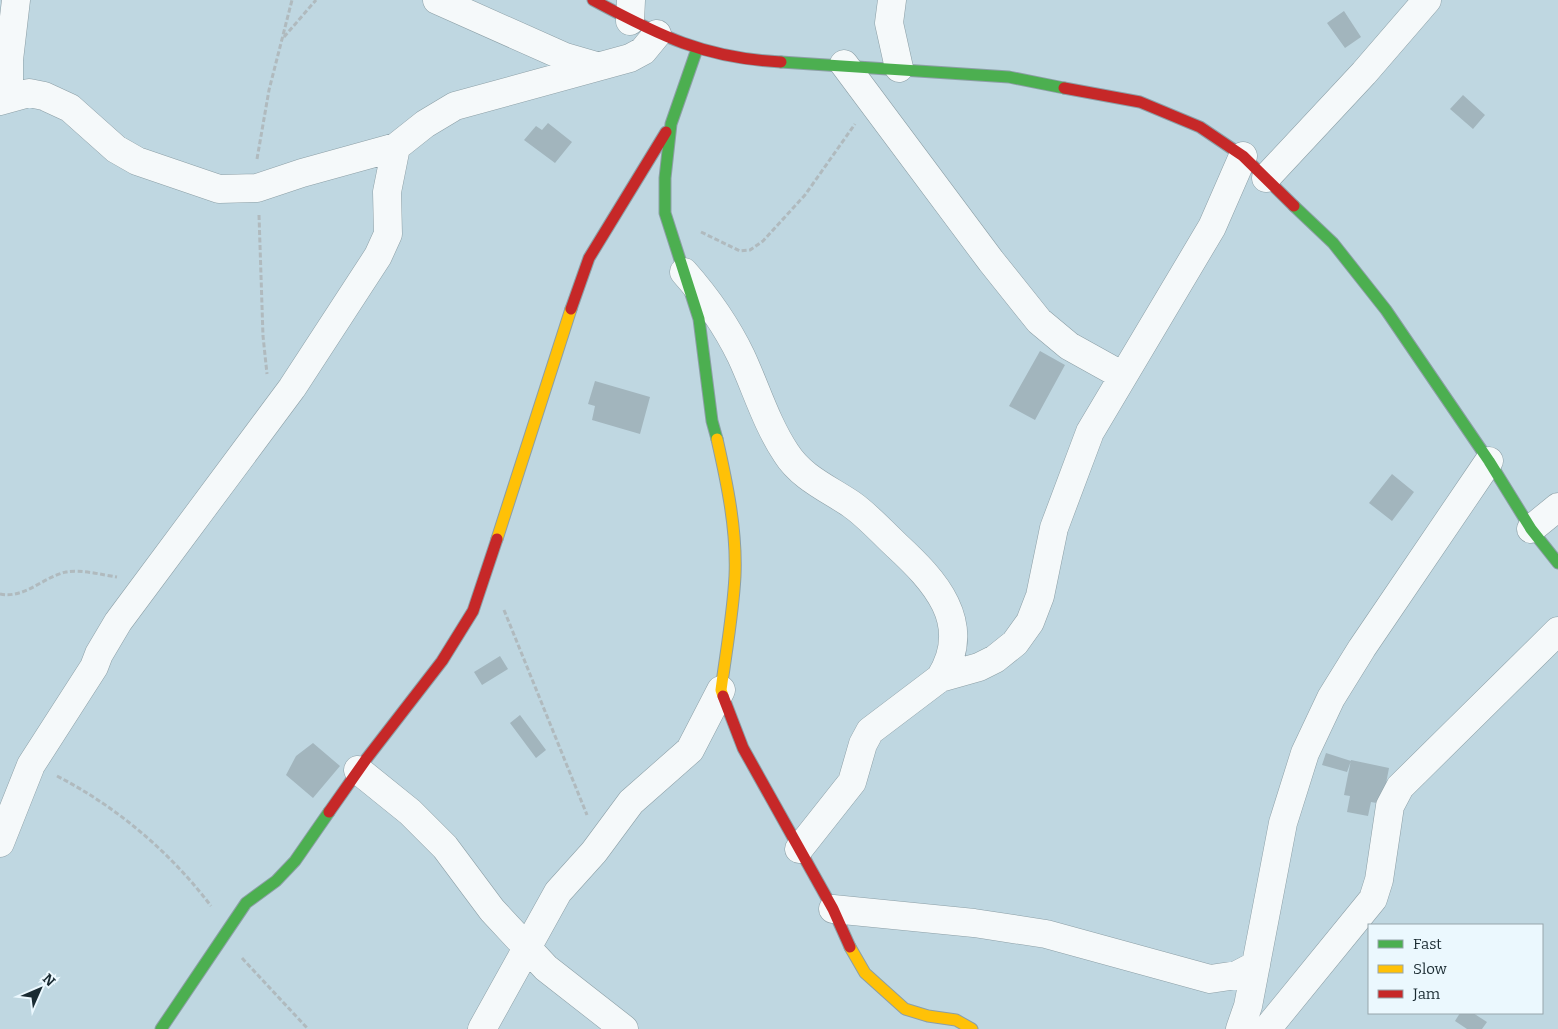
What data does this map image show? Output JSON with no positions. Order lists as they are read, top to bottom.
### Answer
{
  "legend": ["Fast", "Slow", "Jam"],
  "north": "top right"
}
